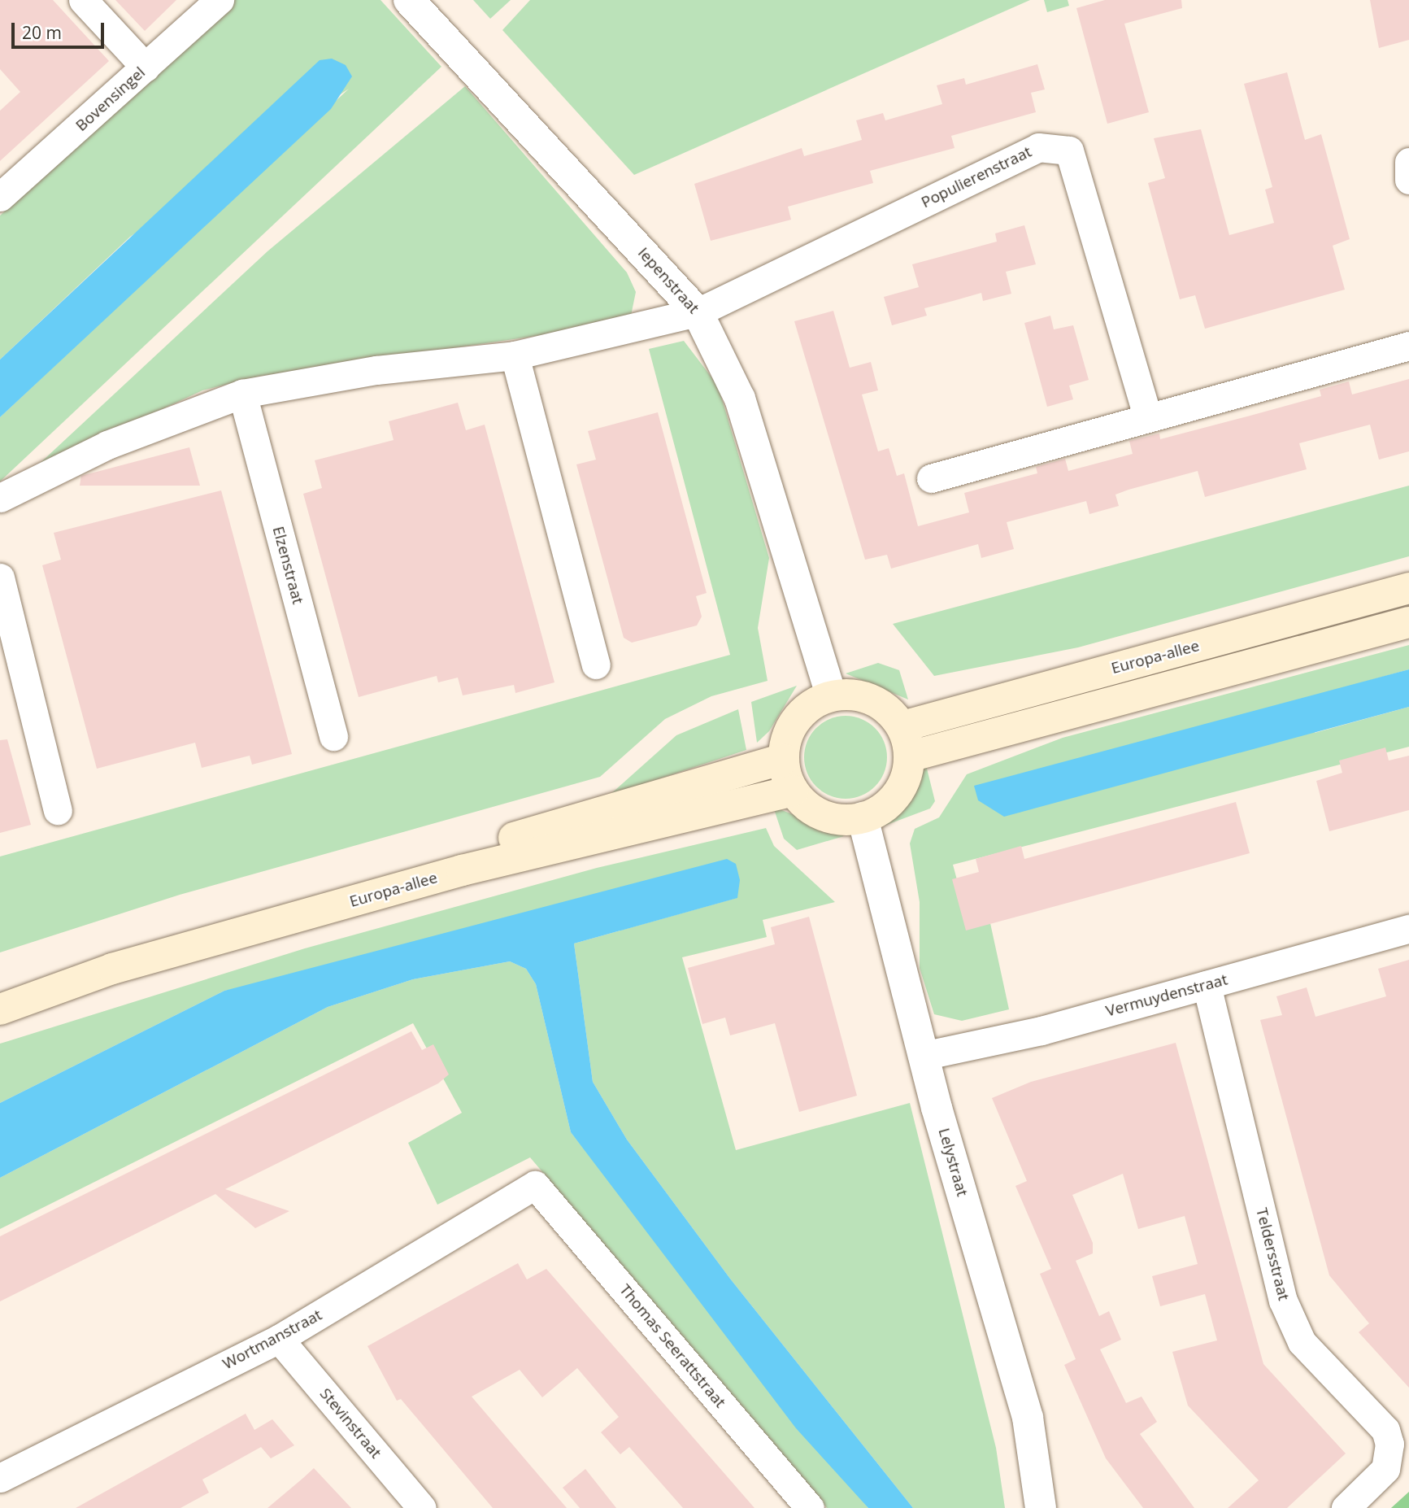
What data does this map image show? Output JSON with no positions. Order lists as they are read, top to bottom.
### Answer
{
  "streets": {
    "main road": ["Europa-allee"],
    "street": [
      "Bovensingel",
      "Populierenstraat",
      "Iepenstraat",
      "Elzenstraat",
      "Vermuydenstraat",
      "Lelystraat",
      "Teldersstraat",
      "Wortmanstraat",
      "Thomas Seerattstraat",
      "Stevinstraat"
    ]
  },
  "crossings": [
    ["Populierenstraat", "Iepenstraat"],
    ["Iepenstraat", "Europa-allee"],
    ["Iepenstraat", "Lelystraat"],
    ["Europa-allee", "Lelystraat"],
    ["Vermuydenstraat", "Lelystraat"],
    ["Vermuydenstraat", "Teldersstraat"],
    ["Wortmanstraat", "Thomas Seerattstraat"],
    ["Wortmanstraat", "Stevinstraat"]
  ],
  "scale_bar": "20 m"
}
